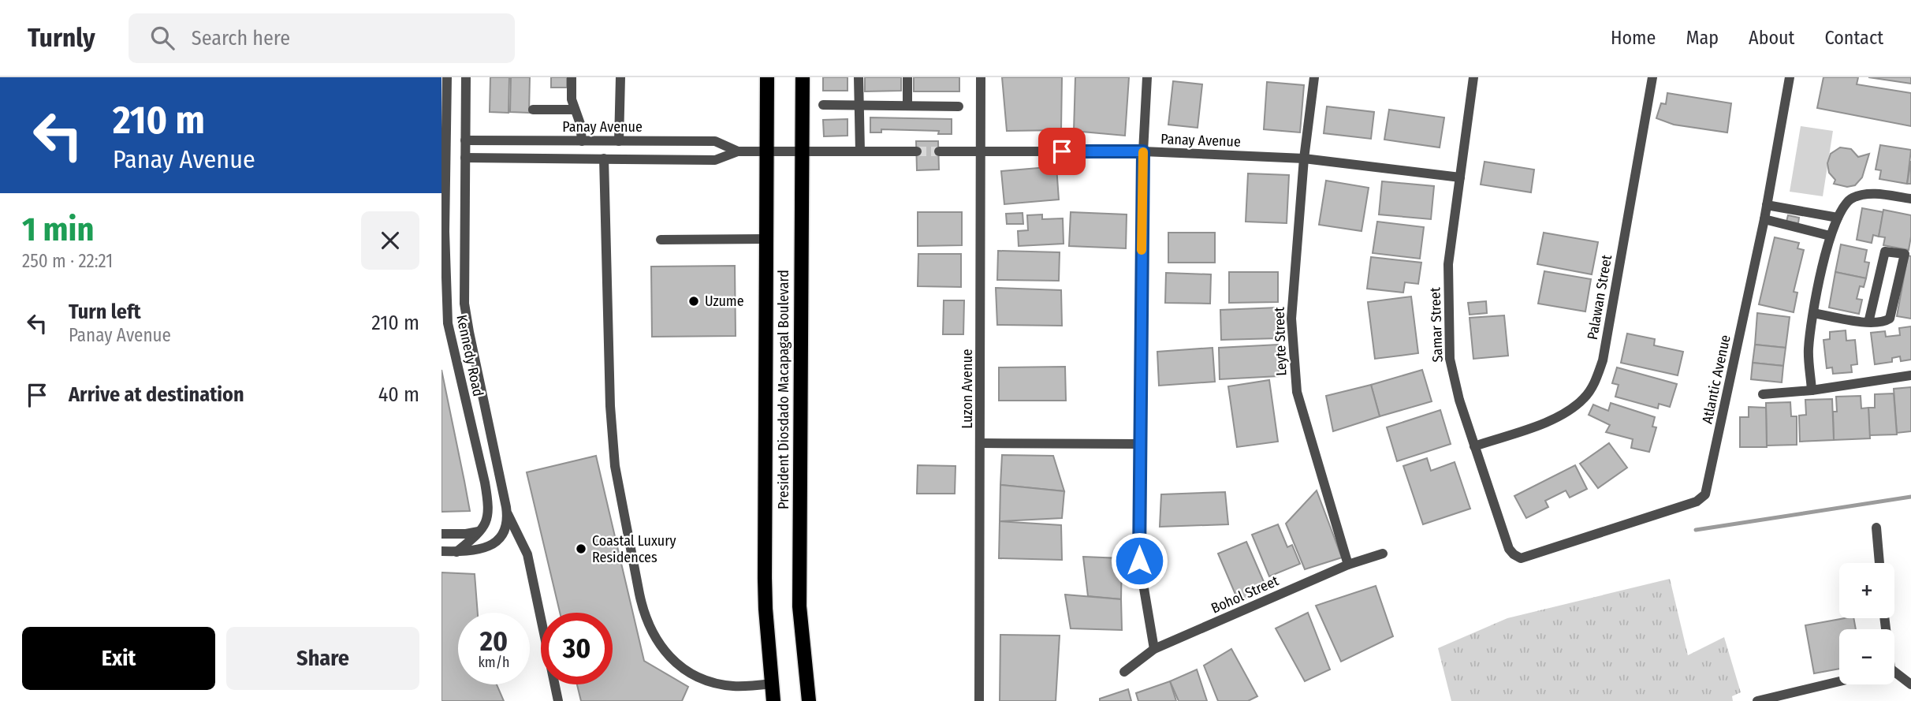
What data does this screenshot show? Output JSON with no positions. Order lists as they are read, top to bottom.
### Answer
{
  "streets": {
    "main road": ["President Diosdado Macapagal Boulevard"],
    "street": [
      "Panay Avenue",
      "Palawan Street",
      "Samar Street",
      "Leyte Street",
      "Kennedy Road",
      "Atlantic Avenue",
      "Luzon Avenue",
      "Bohol Street"
    ]
  },
  "crossings": [
    ["Panay Avenue", "Samar Street"],
    ["Panay Avenue", "Leyte Street"],
    ["Panay Avenue", "Kennedy Road"],
    ["Panay Avenue", "Luzon Avenue"],
    ["Panay Avenue", "President Diosdado Macapagal Boulevard"],
    ["Palawan Street", "Samar Street"],
    ["Samar Street", "Atlantic Avenue"],
    ["Leyte Street", "Bohol Street"]
  ],
  "places": ["Uzume", "Coastal Luxury Residences"],
  "page": {
    "header": "Turnly",
    "search": "Search here",
    "nav": [
      "Home",
      "Map",
      "About",
      "Contact"
    ],
    "turn": ["210 m", "Panay Avenue"],
    "heading": ["1 min", "250 m · 22:21"],
    "list": [
      {
        "name": "Turn left",
        "note": "Panay Avenue",
        "value": "210 m"
      },
      {
        "name": "Arrive at destination",
        "value": "40 m"
      }
    ],
    "map_buttons": ["+", "−"],
    "speed": "20 km/h",
    "limit": "30",
    "buttons": ["Exit", "Share"]
  }
}
